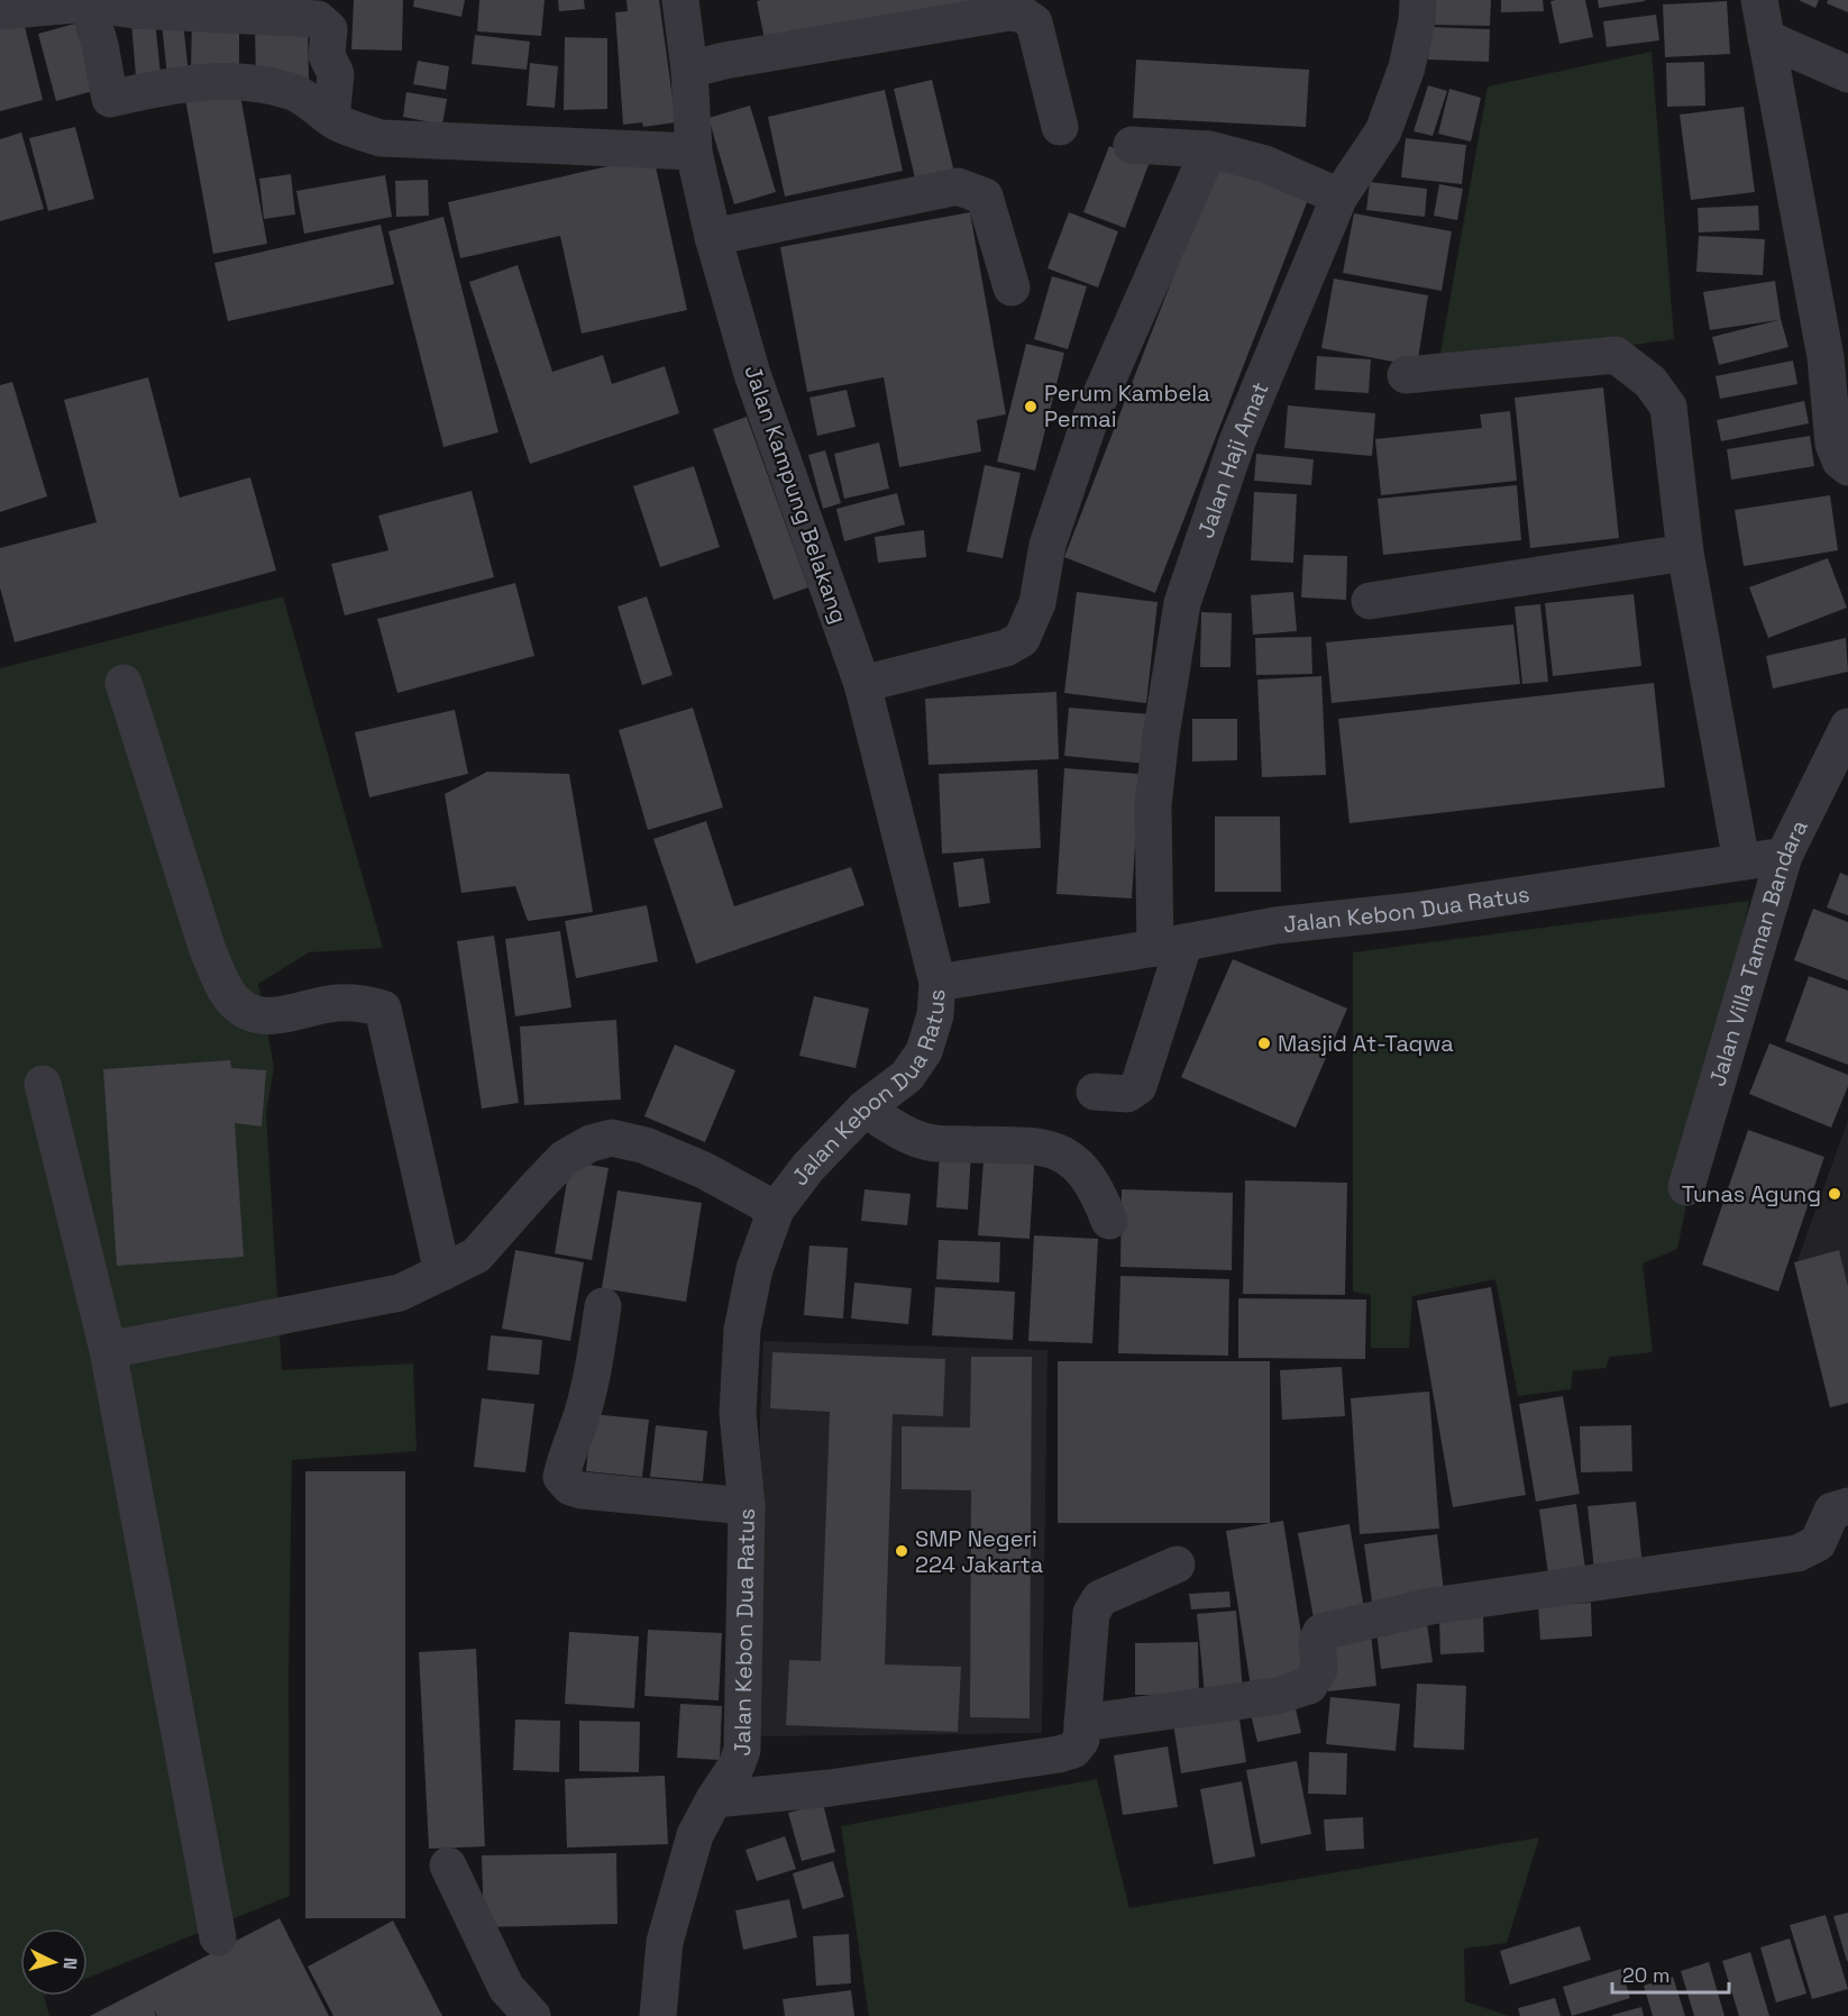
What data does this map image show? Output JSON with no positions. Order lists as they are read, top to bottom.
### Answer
{
  "streets": {
    "street": [
      "Jalan Haji Amat",
      "Jalan Kampung Belakang",
      "Jalan Kebon Dua Ratus",
      "Jalan Villa Taman Bandara"
    ]
  },
  "crossings": [
    ["Jalan Haji Amat", "Jalan Kebon Dua Ratus"],
    ["Jalan Kampung Belakang", "Jalan Kebon Dua Ratus"],
    ["Jalan Kebon Dua Ratus", "Jalan Villa Taman Bandara"]
  ],
  "places": [
    "Perum Kambela Permai",
    "Masjid At-Taqwa",
    "Tunas Agung",
    "SMP Negeri 224 Jakarta"
  ],
  "scale_bar": "20 m",
  "north": "right"
}
